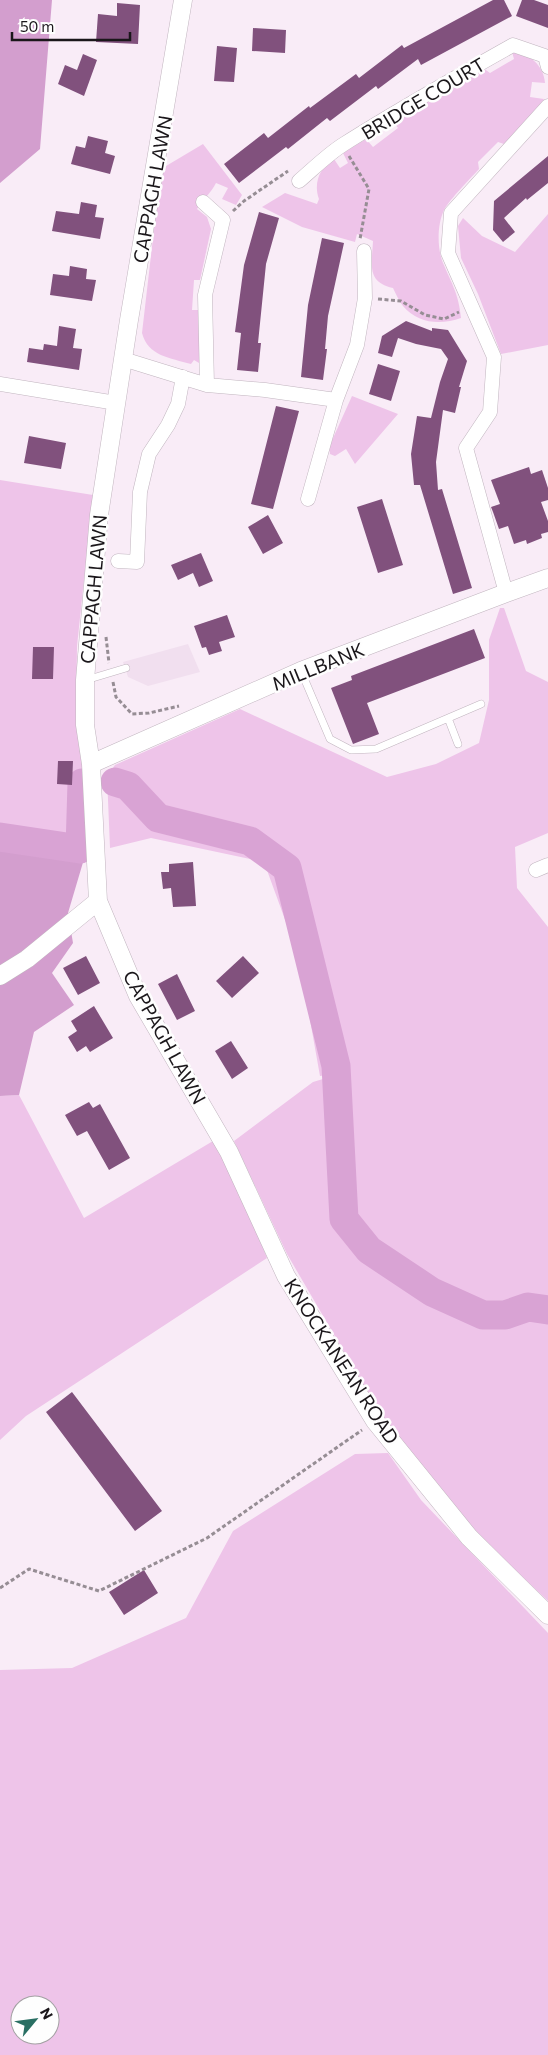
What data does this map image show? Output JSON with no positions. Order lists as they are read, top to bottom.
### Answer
{
  "streets": {
    "street": [
      "BRIDGE COURT",
      "CAPPAGH LAWN",
      "MILLBANK",
      "KNOCKANEAN ROAD"
    ]
  },
  "crossings": [
    ["CAPPAGH LAWN", "MILLBANK"],
    ["CAPPAGH LAWN", "KNOCKANEAN ROAD"]
  ],
  "scale_bar": "50 m",
  "north": "top right"
}
